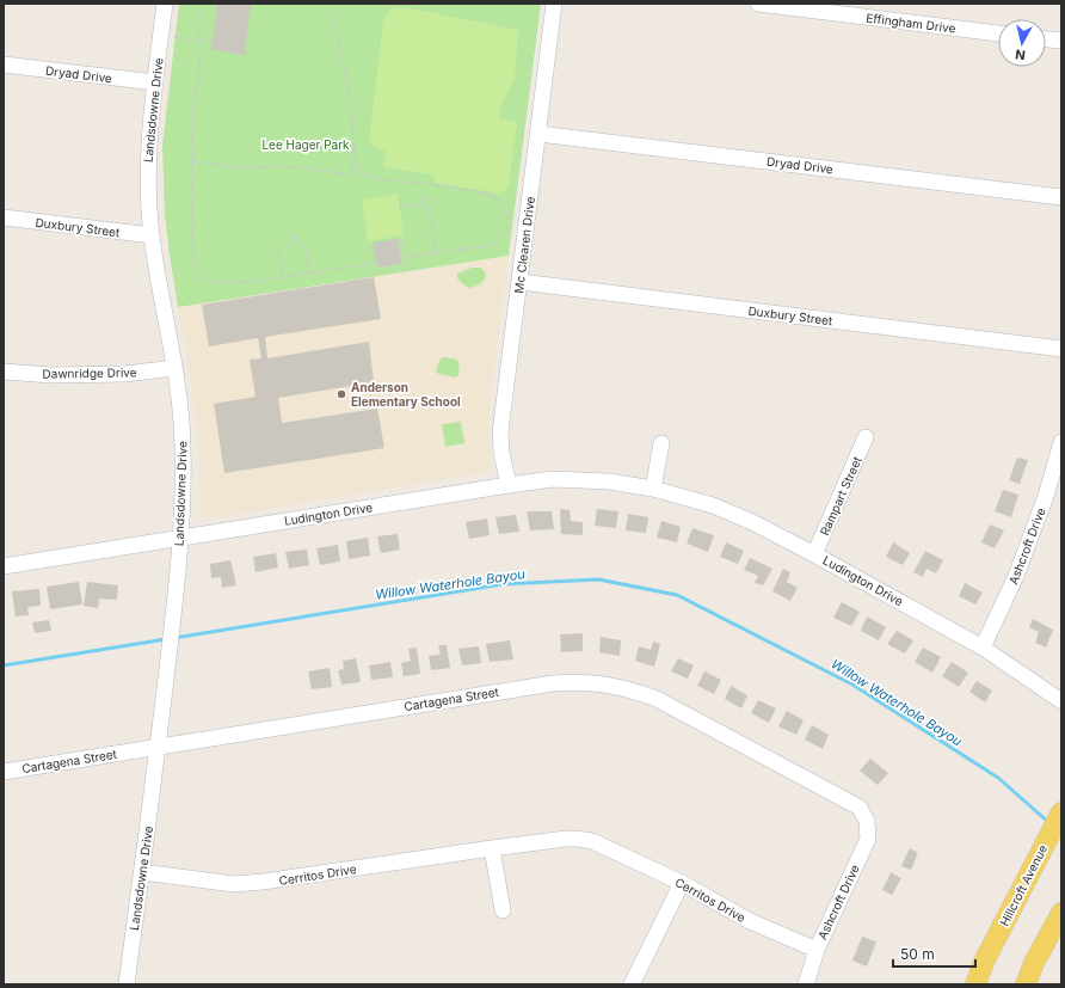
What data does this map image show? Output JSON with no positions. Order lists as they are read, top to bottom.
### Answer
{
  "streets": {
    "main road": ["Hillcroft Avenue"],
    "street": [
      "Effingham Drive",
      "Dryad Drive",
      "Landsdowne Drive",
      "Duxbury Street",
      "Mc Clearen Drive",
      "Dawnridge Drive",
      "Rampart Street",
      "Ludington Drive",
      "Ashcroft Drive",
      "Cartagena Street",
      "Cerritos Drive"
    ]
  },
  "crossings": [
    ["Dryad Drive", "Landsdowne Drive"],
    ["Dryad Drive", "Mc Clearen Drive"],
    ["Landsdowne Drive", "Duxbury Street"],
    ["Landsdowne Drive", "Dawnridge Drive"],
    ["Landsdowne Drive", "Ludington Drive"],
    ["Landsdowne Drive", "Cartagena Street"],
    ["Landsdowne Drive", "Cerritos Drive"],
    ["Duxbury Street", "Mc Clearen Drive"],
    ["Mc Clearen Drive", "Ludington Drive"],
    ["Rampart Street", "Ludington Drive"],
    ["Ludington Drive", "Ashcroft Drive"],
    ["Ashcroft Drive", "Cartagena Street"],
    ["Ashcroft Drive", "Cerritos Drive"]
  ],
  "water": ["Willow Waterhole Bayou"],
  "parks": ["Lee Hager Park"],
  "places": ["Anderson Elementary School"],
  "scale_bar": "50 m",
  "north": "bottom"
}
